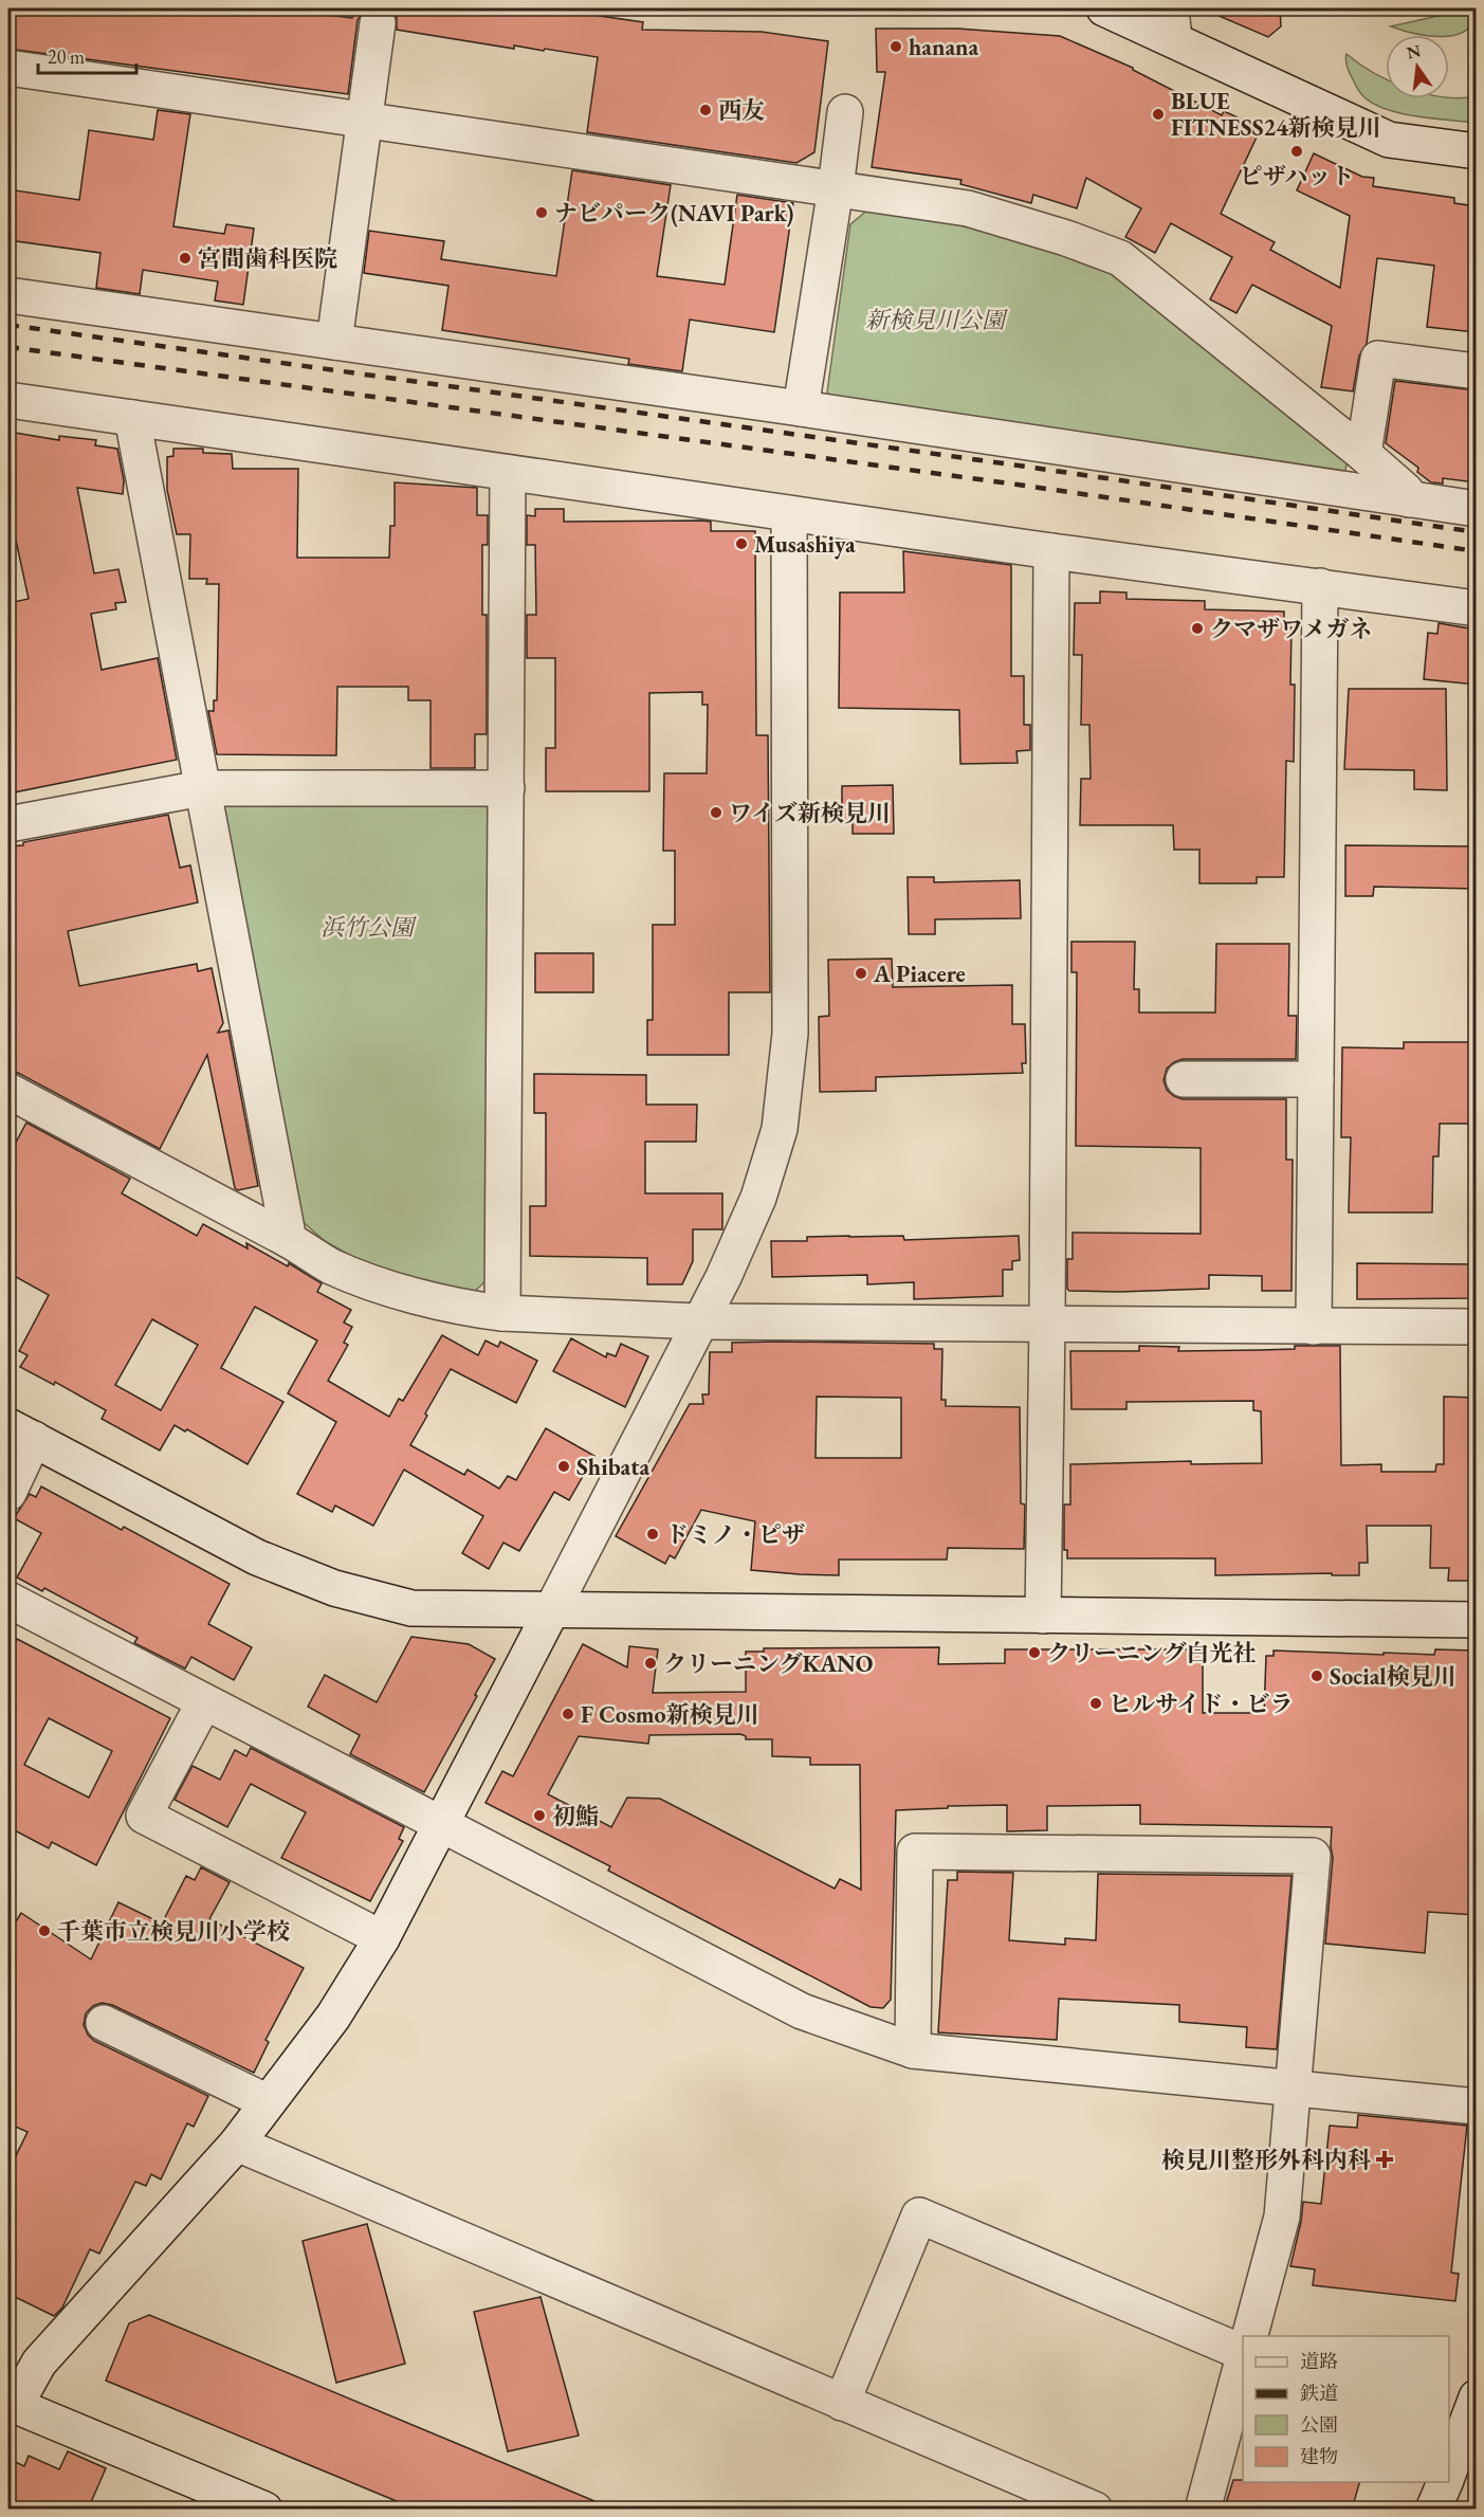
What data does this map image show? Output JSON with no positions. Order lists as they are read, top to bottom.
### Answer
{
  "parks": ["新検見川公園", "浜竹公園"],
  "places": {
    "other": [
      "hanana",
      "西友",
      "BLUE FITNESS24新検見川",
      "ピザハット",
      "ナビパーク(NAVI Park)",
      "宮間歯科医院",
      "Musashiya",
      "クマザワメガネ",
      "ワイズ新検見川",
      "A Piacere",
      "Shibata",
      "ドミノ・ピザ",
      "クリーニング白光社",
      "クリーニングKANO",
      "Social検見川",
      "ヒルサイド・ビラ",
      "F Cosmo新検見川",
      "初鮨",
      "千葉市立検見川小学校"
    ],
    "health": ["検見川整形外科内科"]
  },
  "legend": [
    "道路",
    "鉄道",
    "公園",
    "建物"
  ],
  "scale_bar": "20 m",
  "north": "top"
}
